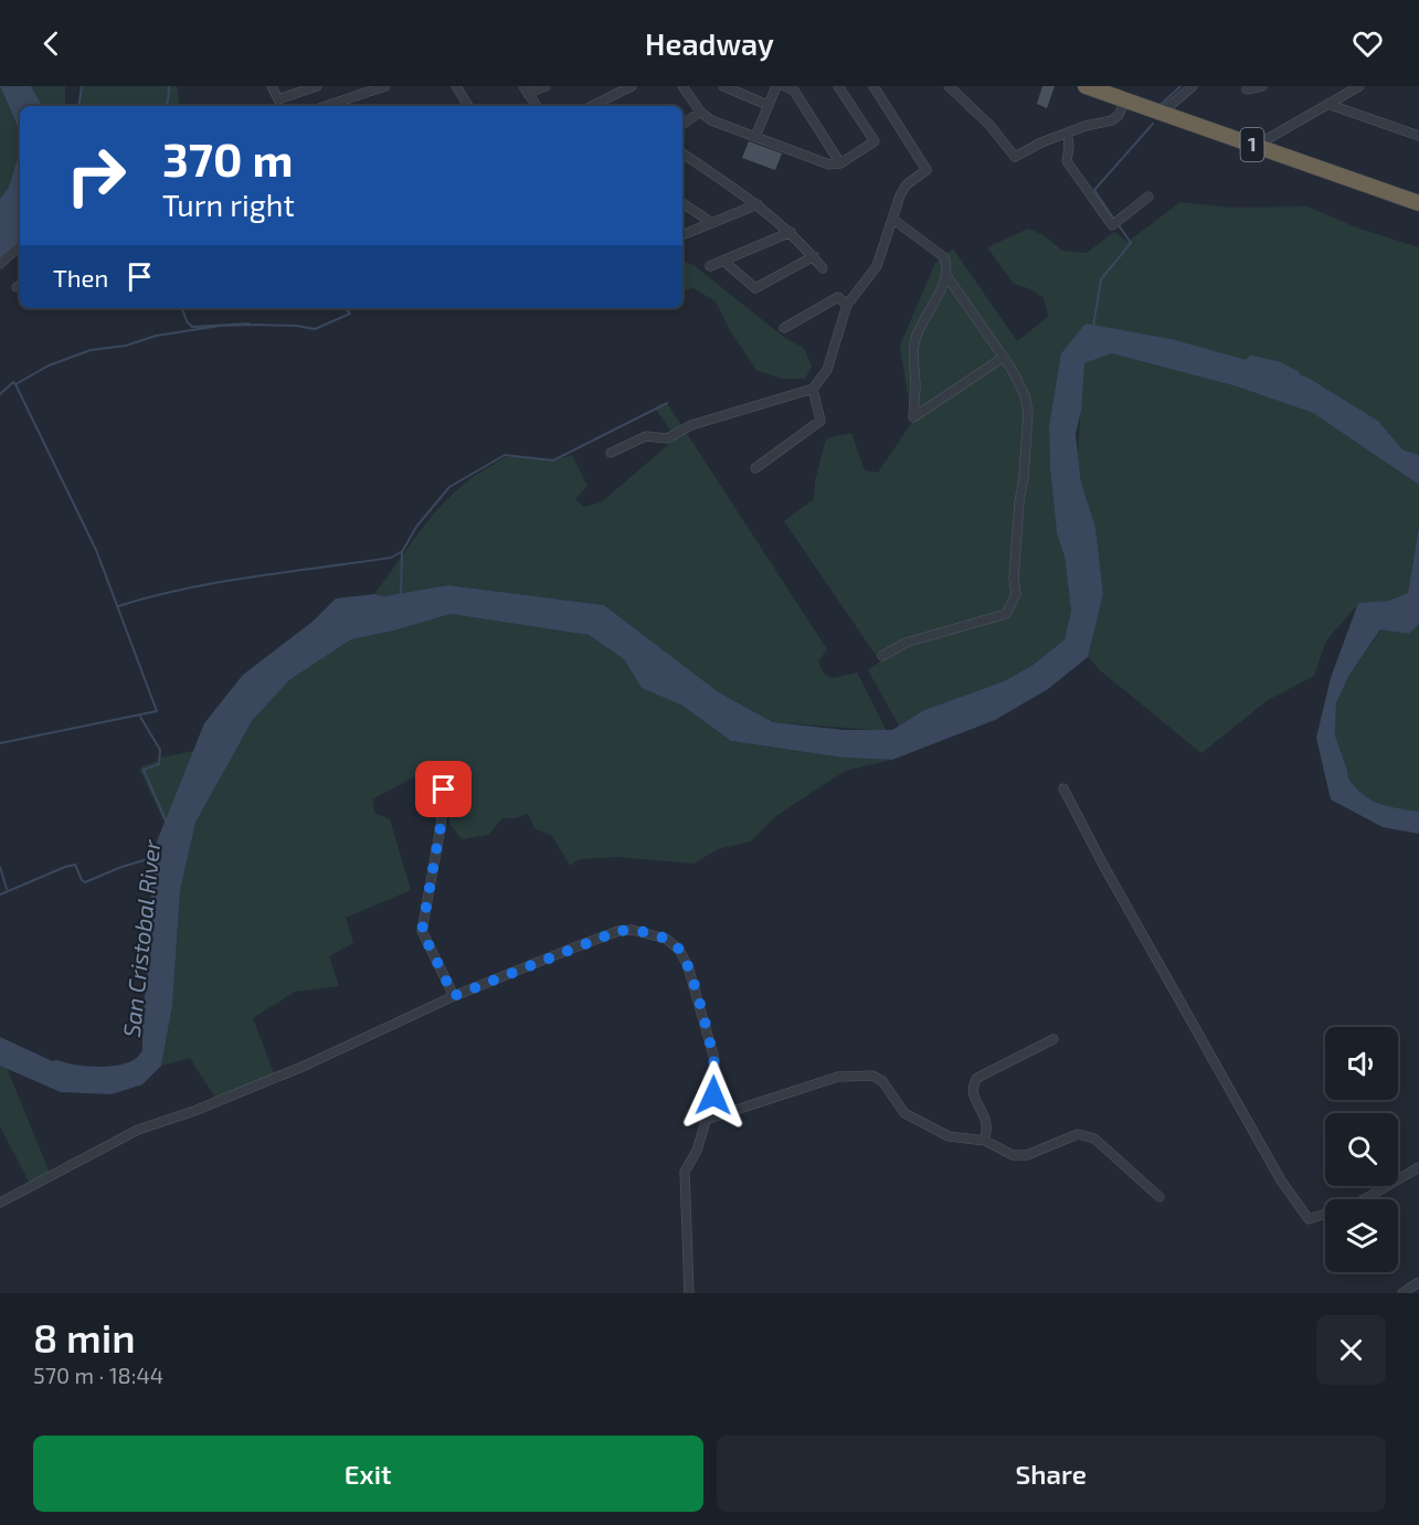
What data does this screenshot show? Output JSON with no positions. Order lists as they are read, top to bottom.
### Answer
{
  "streets": {
    "highway": ["1"]
  },
  "water": ["San Cristobal River"],
  "page": {
    "header": "Headway",
    "turn": ["370 m", "Turn right"],
    "then": "Then",
    "heading": ["8 min", "570 m · 18:44"],
    "buttons": ["Exit", "Share"]
  }
}
